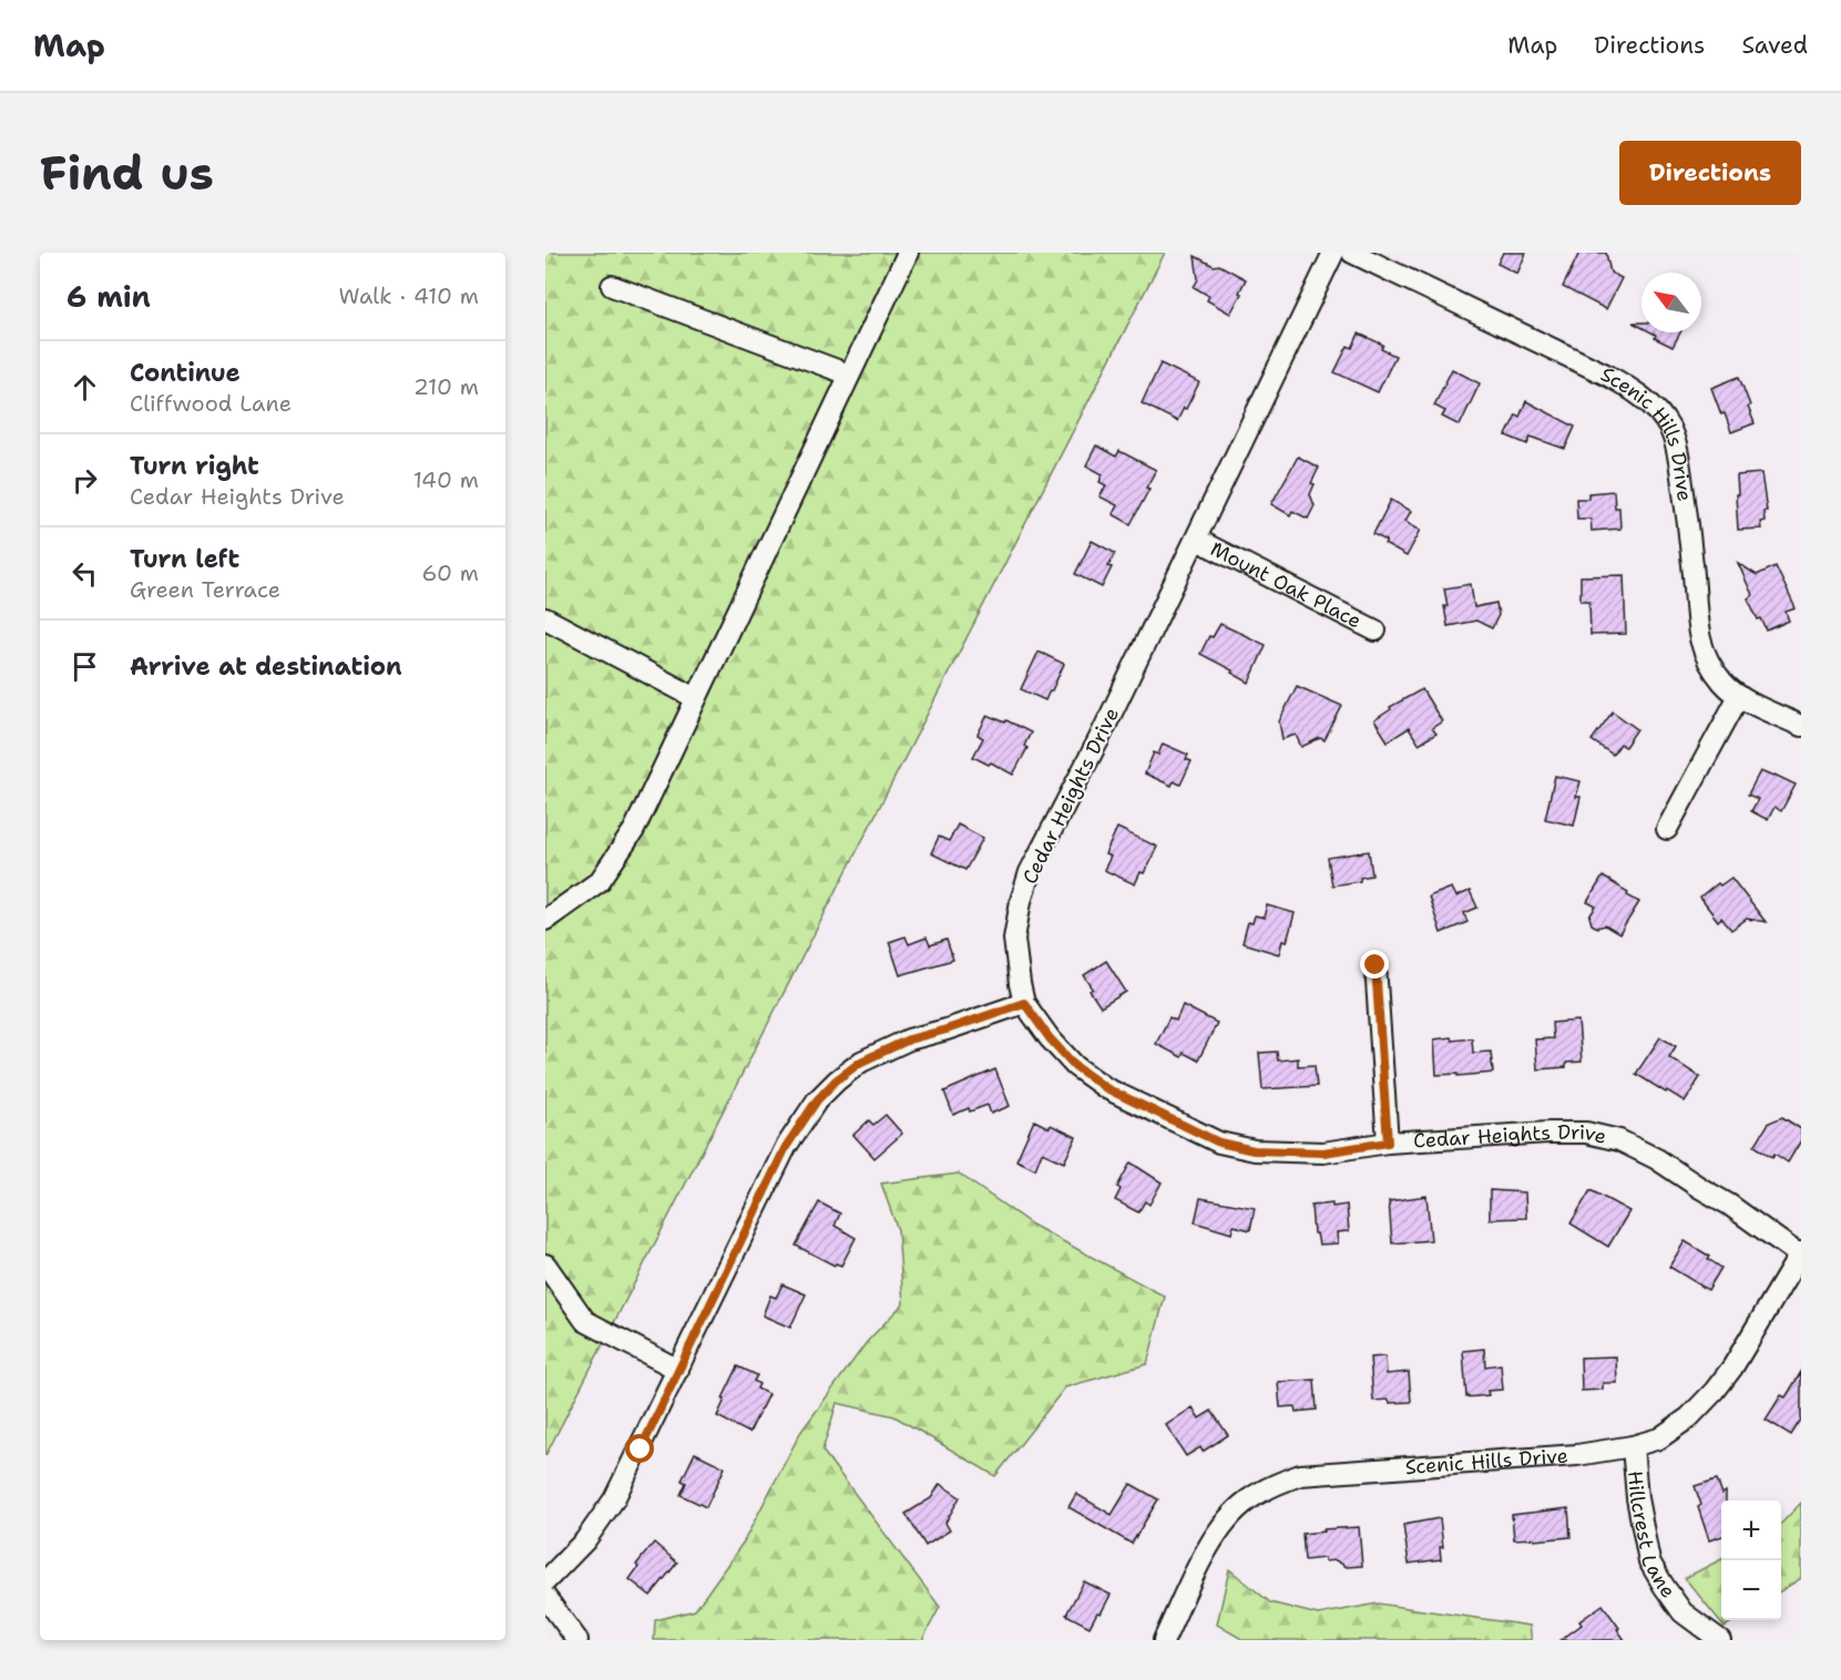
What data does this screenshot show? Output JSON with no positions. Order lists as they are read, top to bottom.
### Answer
{
  "streets": {
    "street": [
      "Scenic Hills Drive",
      "Mount Oak Place",
      "Cedar Heights Drive",
      "Hillcrest Lane"
    ]
  },
  "crossings": [
    ["Scenic Hills Drive", "Cedar Heights Drive"],
    ["Scenic Hills Drive", "Hillcrest Lane"],
    ["Mount Oak Place", "Cedar Heights Drive"]
  ],
  "north": "top left",
  "page": {
    "header": "Map",
    "nav": ["Map", "Directions", "Saved"],
    "buttons": "Directions",
    "title": "Find us",
    "heading": ["6 min", "Walk · 410 m"],
    "list": [
      ["Continue", "Cliffwood Lane", "210 m"],
      ["Turn right", "Cedar Heights Drive", "140 m"],
      ["Turn left", "Green Terrace", "60 m"],
      "Arrive at destination"
    ],
    "map_buttons": ["+", "−"]
  }
}
